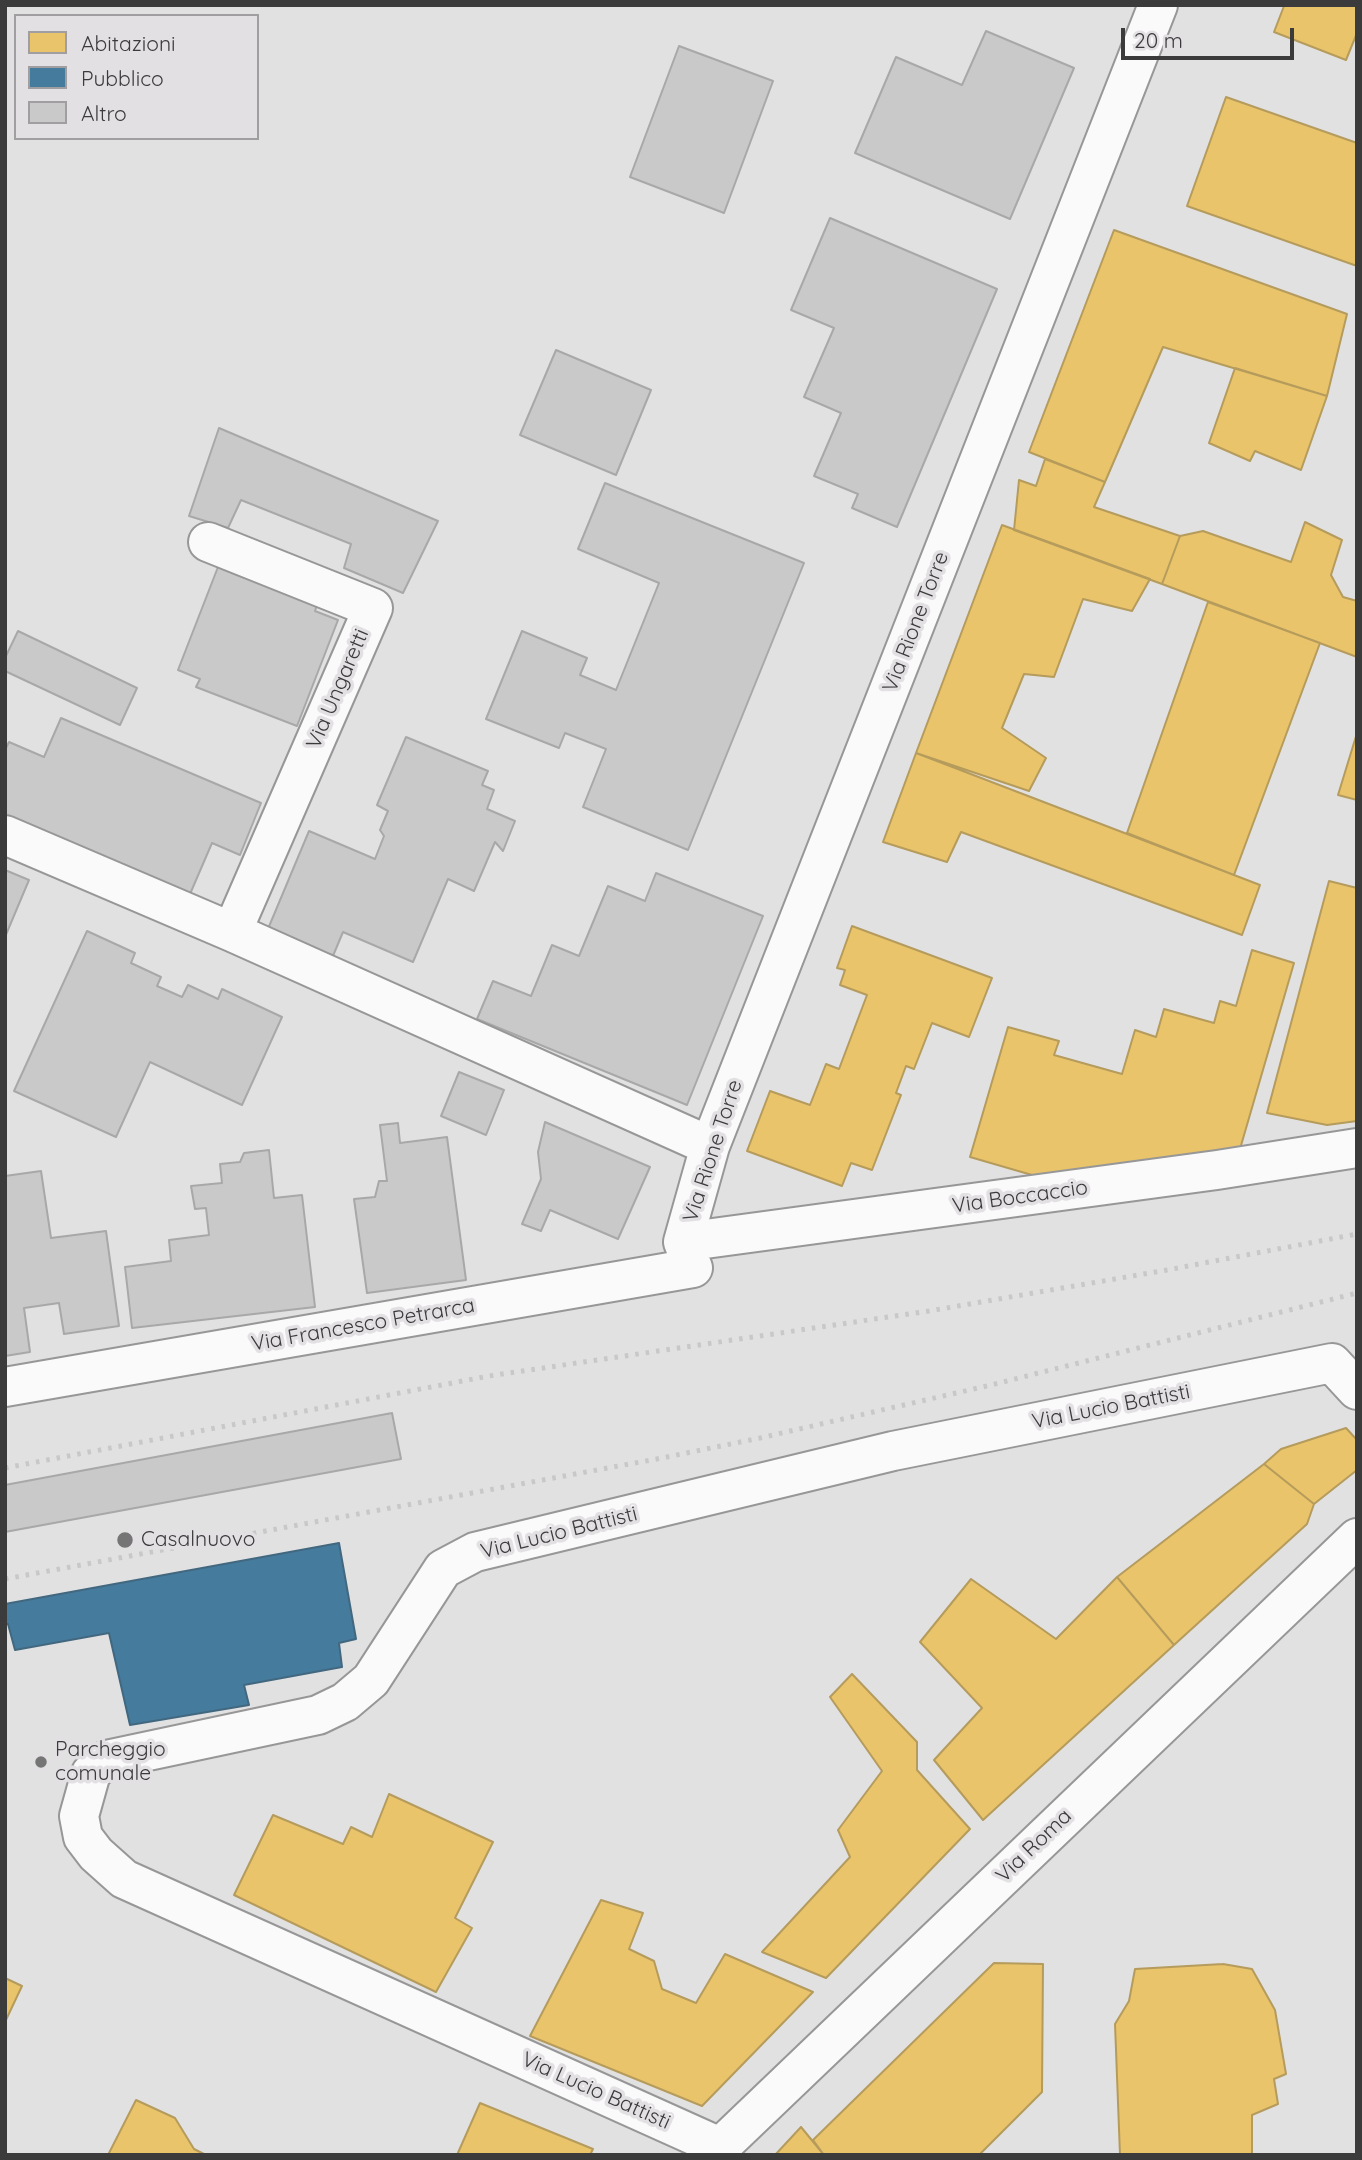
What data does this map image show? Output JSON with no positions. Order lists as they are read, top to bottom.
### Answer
{
  "streets": {
    "street": [
      "Via Rione Torre",
      "Via Ungaretti",
      "Via Boccaccio",
      "Via Francesco Petrarca",
      "Via Lucio Battisti",
      "Via Roma"
    ]
  },
  "crossings": [
    ["Via Rione Torre", "Via Boccaccio"],
    ["Via Rione Torre", "Via Francesco Petrarca"],
    ["Via Boccaccio", "Via Francesco Petrarca"],
    ["Via Lucio Battisti", "Via Roma"]
  ],
  "places": ["Casalnuovo", "Parcheggio comunale"],
  "legend": ["Abitazioni", "Pubblico", "Altro"],
  "scale_bar": "20 m"
}
